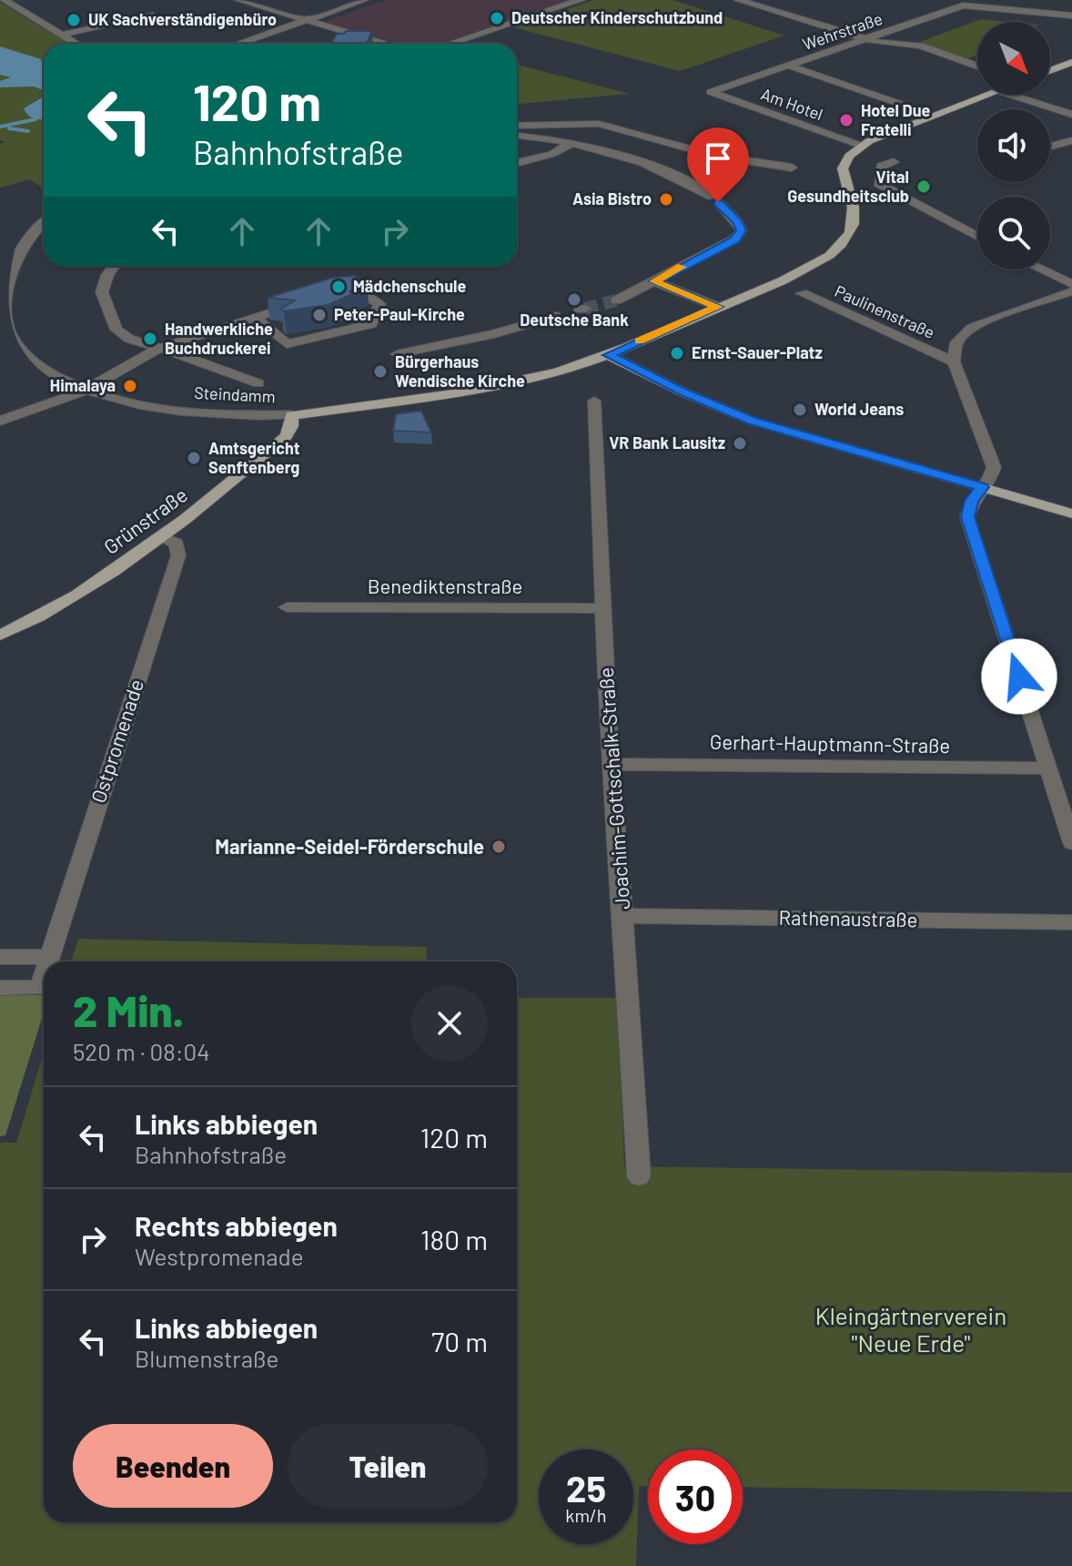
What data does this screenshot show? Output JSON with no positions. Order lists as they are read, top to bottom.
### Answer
{
  "streets": {
    "main road": ["Steindamm", "Grünstraße"],
    "street": [
      "Wehrstraße",
      "Am Hotel",
      "Paulinenstraße",
      "Benediktenstraße",
      "Ostpromenade",
      "Gerhart-Hauptmann-Straße",
      "Joachim-Gottschalk-Straße",
      "Rathenaustraße"
    ]
  },
  "crossings": [
    ["Wehrstraße", "Am Hotel"],
    ["Am Hotel", "Steindamm"],
    ["Steindamm", "Grünstraße"],
    ["Grünstraße", "Ostpromenade"],
    ["Benediktenstraße", "Joachim-Gottschalk-Straße"],
    ["Gerhart-Hauptmann-Straße", "Joachim-Gottschalk-Straße"],
    ["Joachim-Gottschalk-Straße", "Rathenaustraße"]
  ],
  "parks": ["Kleingärtnerverein \"Neue Erde\""],
  "places": [
    "Deutscher Kinderschutzbund",
    "UK Sachverständigenbüro",
    "Hotel Due Fratelli",
    "Vital Gesundheitsclub",
    "Asia Bistro",
    "Mädchenschule",
    "Deutsche Bank",
    "Peter-Paul-Kirche",
    "Handwerkliche Buchdruckerei",
    "Ernst-Sauer-Platz",
    "Bürgerhaus Wendische Kirche",
    "Himalaya",
    "World Jeans",
    "VR Bank Lausitz",
    "Amtsgericht Senftenberg",
    "Marianne-Seidel-Förderschule"
  ],
  "north": "bottom right",
  "page": {
    "turn": ["120 m", "Bahnhofstraße"],
    "heading": ["2 Min.", "520 m · 08:04"],
    "list": [
      {
        "name": "Links abbiegen",
        "note": "Bahnhofstraße",
        "value": "120 m"
      },
      {
        "name": "Rechts abbiegen",
        "note": "Westpromenade",
        "value": "180 m"
      },
      {
        "name": "Links abbiegen",
        "note": "Blumenstraße",
        "value": "70 m"
      }
    ],
    "buttons": ["Beenden", "Teilen"],
    "speed": "25 km/h",
    "limit": "30"
  }
}
